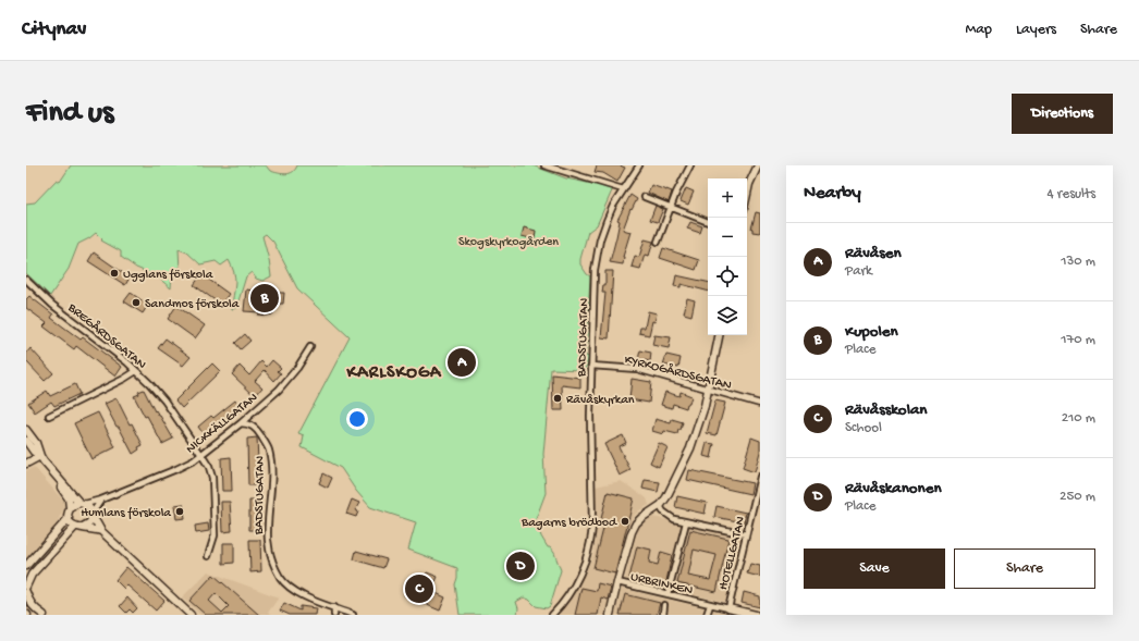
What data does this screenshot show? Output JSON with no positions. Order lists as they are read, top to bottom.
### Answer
{
  "streets": {
    "street": [
      "BREGÅRDSGATAN",
      "BADSTUGATAN",
      "KYRKOGÅRDSGATAN",
      "NICKKÄLLGATAN",
      "HOTELLGATAN",
      "URBRINKEN"
    ]
  },
  "crossings": [
    ["BREGÅRDSGATAN", "NICKKÄLLGATAN"],
    ["BADSTUGATAN", "KYRKOGÅRDSGATAN"],
    ["BADSTUGATAN", "NICKKÄLLGATAN"],
    ["HOTELLGATAN", "URBRINKEN"]
  ],
  "districts": ["KARLSKOGA"],
  "parks": ["Skogskyrkogården"],
  "places": [
    "Ugglans förskola",
    "Sandmos förskola",
    "Rävåskyrkan",
    "Humlans förskola",
    "Bagarns brödbod"
  ],
  "page": {
    "header": "Citynav",
    "nav": ["Map", "Layers", "Share"],
    "buttons": [
      "Directions",
      ["Save", "Share"]
    ],
    "title": "Find us",
    "heading": ["Nearby", "4 results"],
    "map_buttons": ["+", "−"],
    "list": [
      {
        "mark": "A",
        "name": "Rävåsen",
        "note": "Park",
        "value": "130 m"
      },
      {
        "mark": "B",
        "name": "Kupolen",
        "note": "Place",
        "value": "170 m"
      },
      {
        "mark": "C",
        "name": "Rävåsskolan",
        "note": "School",
        "value": "210 m"
      },
      {
        "mark": "D",
        "name": "Rävåskanonen",
        "note": "Place",
        "value": "250 m"
      }
    ],
    "pins": [
      "B",
      "A",
      "D",
      "C"
    ]
  }
}
